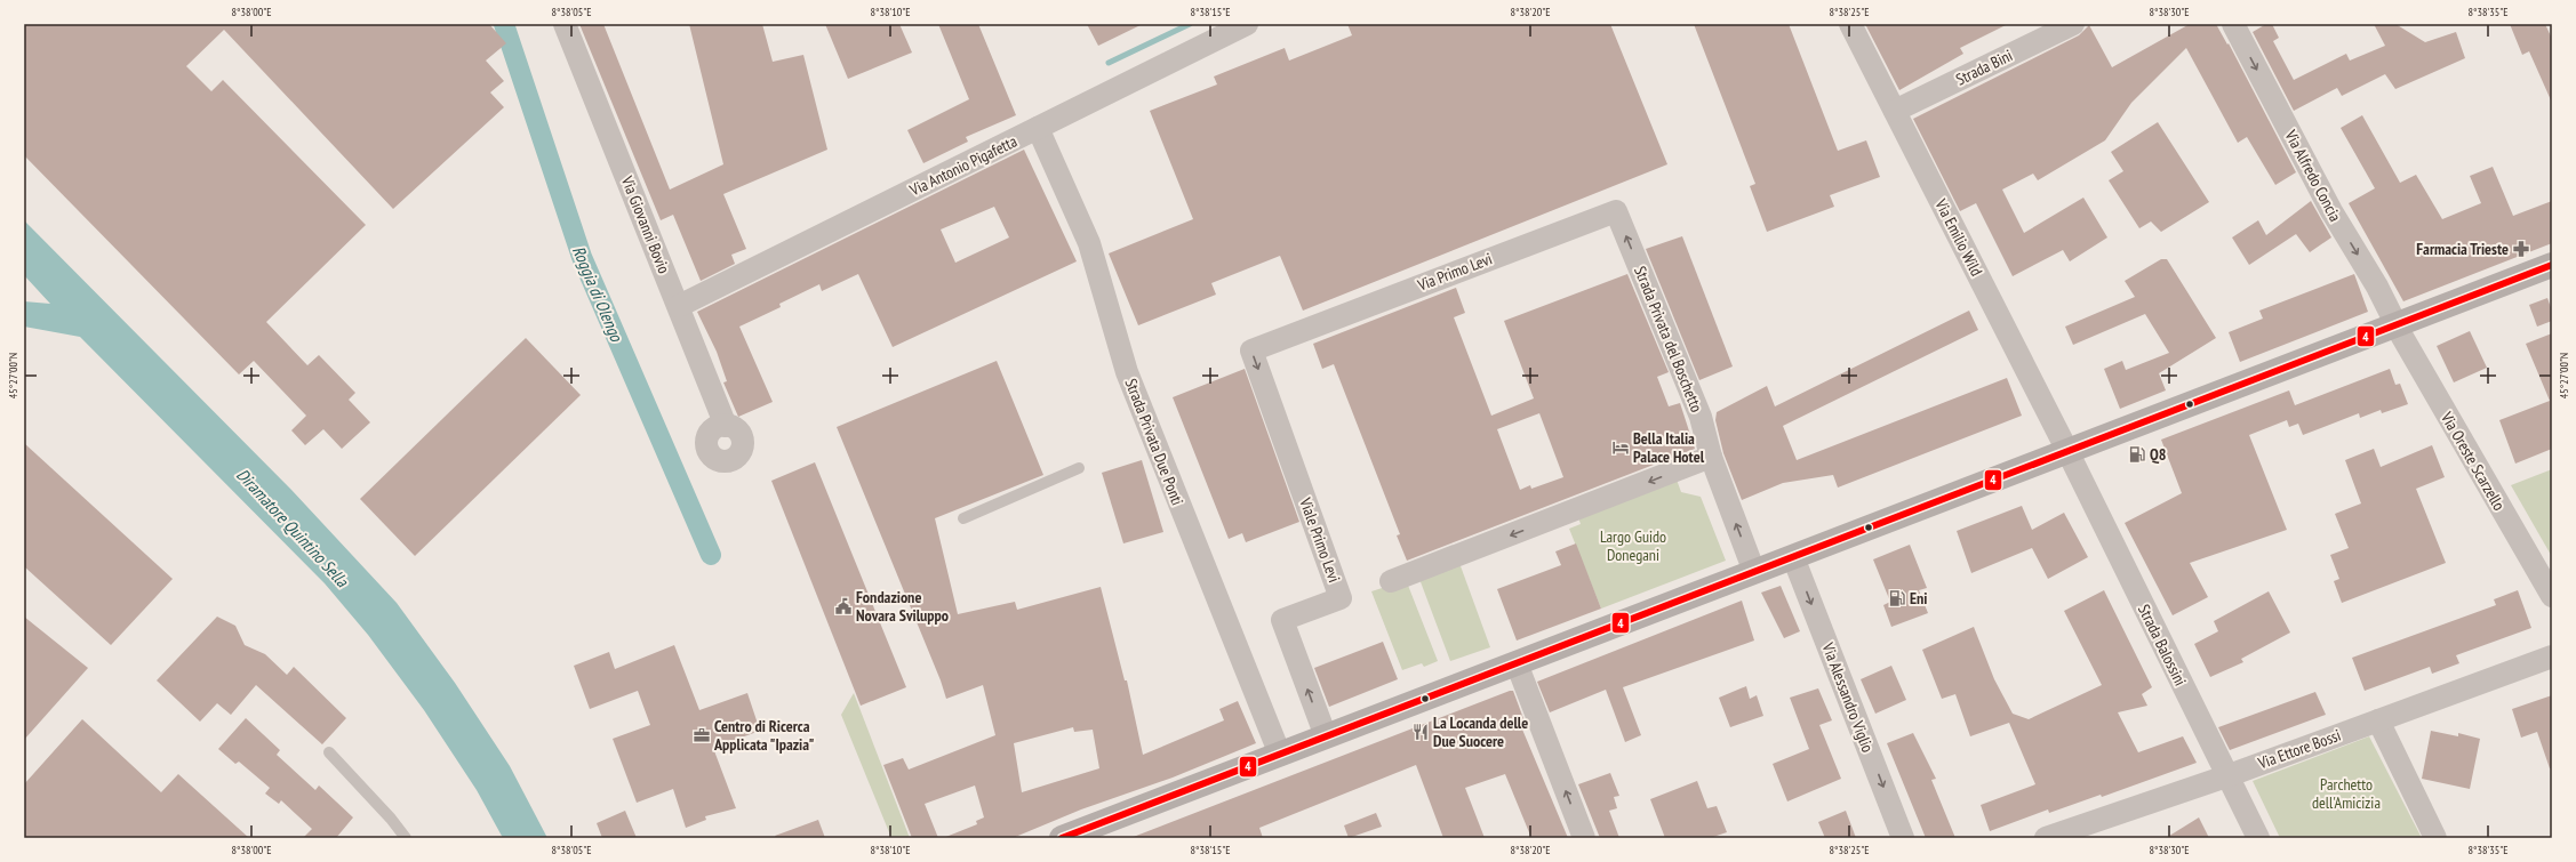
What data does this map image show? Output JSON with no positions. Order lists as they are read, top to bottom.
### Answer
{
  "streets": {
    "street": [
      "Strada Bini",
      "Via Antonio Pigafetta",
      "Via Alfredo Concia",
      "Via Giovanni Bovio",
      "Via Emilio Wild",
      "Via Primo Levi",
      "Strada Privata del Boschetto",
      "Strada Privata Due Ponti",
      "Via Oreste Scarzello",
      "Viale Primo Levi",
      "Strada Balossini",
      "Via Alessandro Viglio",
      "Via Ettore Bossi"
    ]
  },
  "crossings": [
    ["Strada Bini", "Via Emilio Wild"],
    ["Via Antonio Pigafetta", "Via Giovanni Bovio"],
    ["Via Antonio Pigafetta", "Strada Privata Due Ponti"],
    ["Via Alfredo Concia", "Via Oreste Scarzello"],
    ["Via Emilio Wild", "Strada Balossini"],
    ["Via Primo Levi", "Strada Privata del Boschetto"],
    ["Via Primo Levi", "Viale Primo Levi"],
    ["Strada Balossini", "Via Ettore Bossi"]
  ],
  "one_way": ["Via Alfredo Concia", "Strada Privata del Boschetto", "Via Alessandro Viglio"],
  "water": ["Roggia di Olengo", "Diramatore Quintino Sella"],
  "parks": ["Largo Guido Donegani", "Parchetto dell'Amicizia"],
  "places": {
    "pharmacy": ["Farmacia Trieste"],
    "hotel": ["Bella Italia Palace Hotel"],
    "fuel station": ["Q8", "Eni"],
    "public building": ["Fondazione Novara Sviluppo"],
    "restaurant": ["La Locanda delle Due Suocere"],
    "office": ["Centro di Ricerca Applicata \"Ipazia\""]
  },
  "lines": ["transit line 4"],
  "coordinates": [
    "8°38'00\"E",
    "8°38'05\"E",
    "8°38'10\"E",
    "8°38'15\"E",
    "8°38'20\"E",
    "8°38'25\"E",
    "8°38'30\"E",
    "8°38'35\"E",
    "45°27'00\"N"
  ]
}
